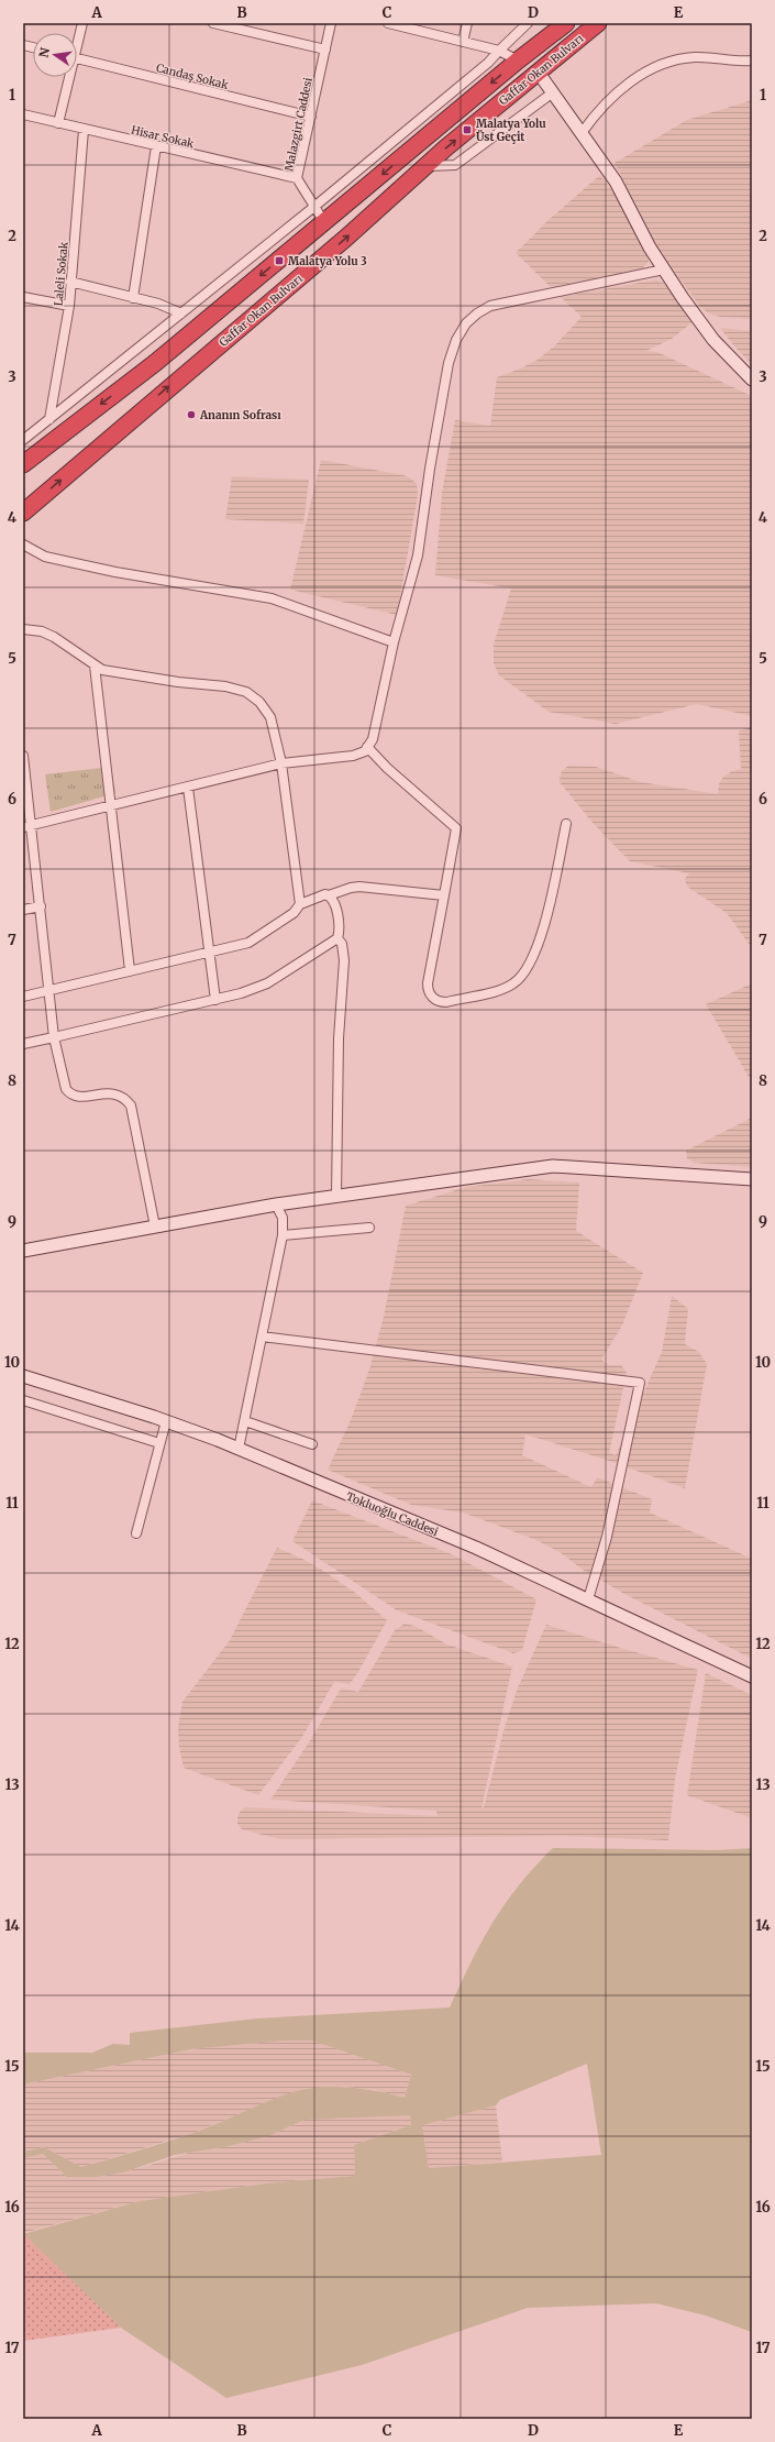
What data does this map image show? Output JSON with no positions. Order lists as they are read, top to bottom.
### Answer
{
  "streets": {
    "highway": ["Gaffar Okan Bulvarı"],
    "street": [
      "Candaş Sokak",
      "Malazgirt Caddesi",
      "Hisar Sokak",
      "Laleli Sokak",
      "Tokluoğlu Caddesi"
    ]
  },
  "crossings": [
    ["Gaffar Okan Bulvarı", "Malazgirt Caddesi"],
    ["Candaş Sokak", "Malazgirt Caddesi"],
    ["Malazgirt Caddesi", "Hisar Sokak"],
    ["Hisar Sokak", "Laleli Sokak"]
  ],
  "places": {
    "transit": ["Malatya Yolu Üst Geçit", "Malatya Yolu 3"],
    "other": ["Ananın Sofrası"]
  },
  "north": "left",
  "grid": {
    "columns": [
      "A",
      "B",
      "C",
      "D",
      "E"
    ],
    "rows": [
      "1",
      "2",
      "3",
      "4",
      "5",
      "6",
      "7",
      "8",
      "9",
      "10",
      "11",
      "12",
      "13",
      "14",
      "15",
      "16",
      "17"
    ]
  }
}
